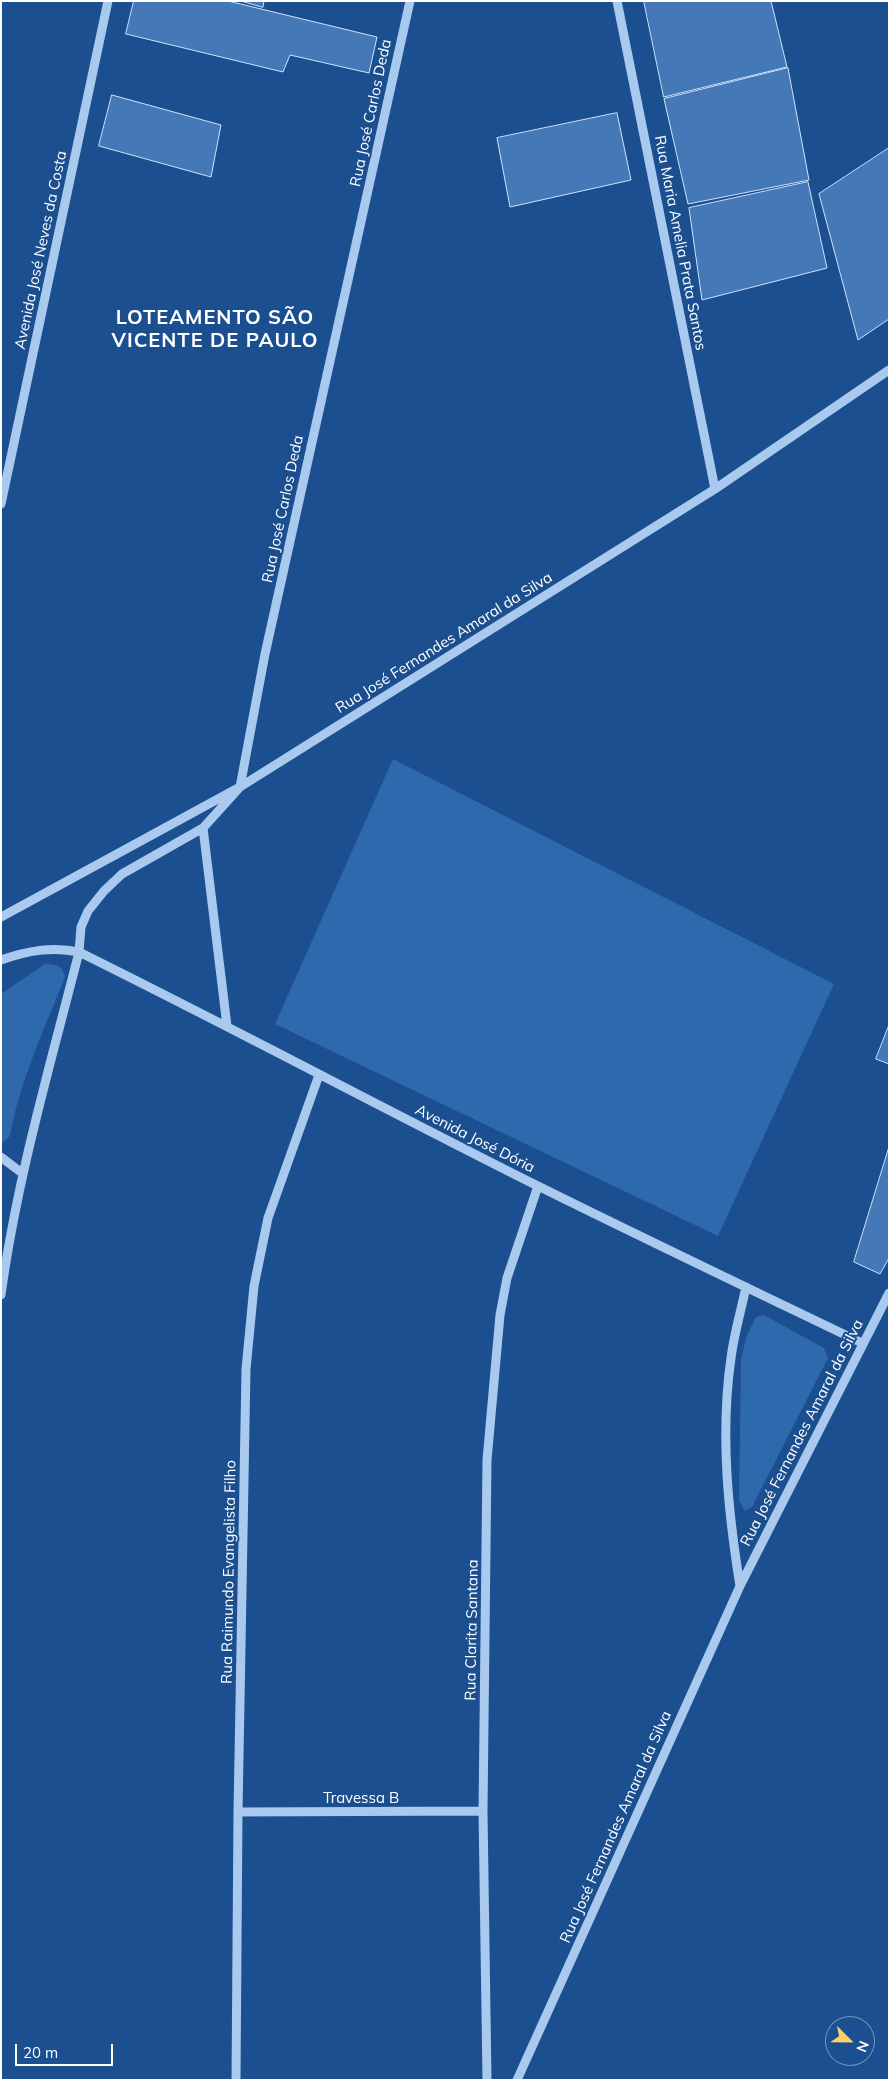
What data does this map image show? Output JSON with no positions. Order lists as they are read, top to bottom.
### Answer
{
  "streets": {
    "street": [
      "Rua José Carlos Deda",
      "Rua Maria Amelia Prata Santos",
      "Avenida José Neves da Costa",
      "Rua José Fernandes Amaral da Silva",
      "Avenida José Dória",
      "Rua Raimundo Evangelista Filho",
      "Rua Clarita Santana",
      "Travessa B"
    ]
  },
  "crossings": [
    ["Rua José Carlos Deda", "Rua José Fernandes Amaral da Silva"],
    ["Rua Maria Amelia Prata Santos", "Rua José Fernandes Amaral da Silva"],
    ["Rua José Fernandes Amaral da Silva", "Avenida José Dória"],
    ["Avenida José Dória", "Rua Raimundo Evangelista Filho"],
    ["Avenida José Dória", "Rua Clarita Santana"],
    ["Rua Raimundo Evangelista Filho", "Travessa B"],
    ["Rua Clarita Santana", "Travessa B"]
  ],
  "districts": ["LOTEAMENTO SÃO VICENTE DE PAULO"],
  "scale_bar": "20 m",
  "north": "bottom right"
}
